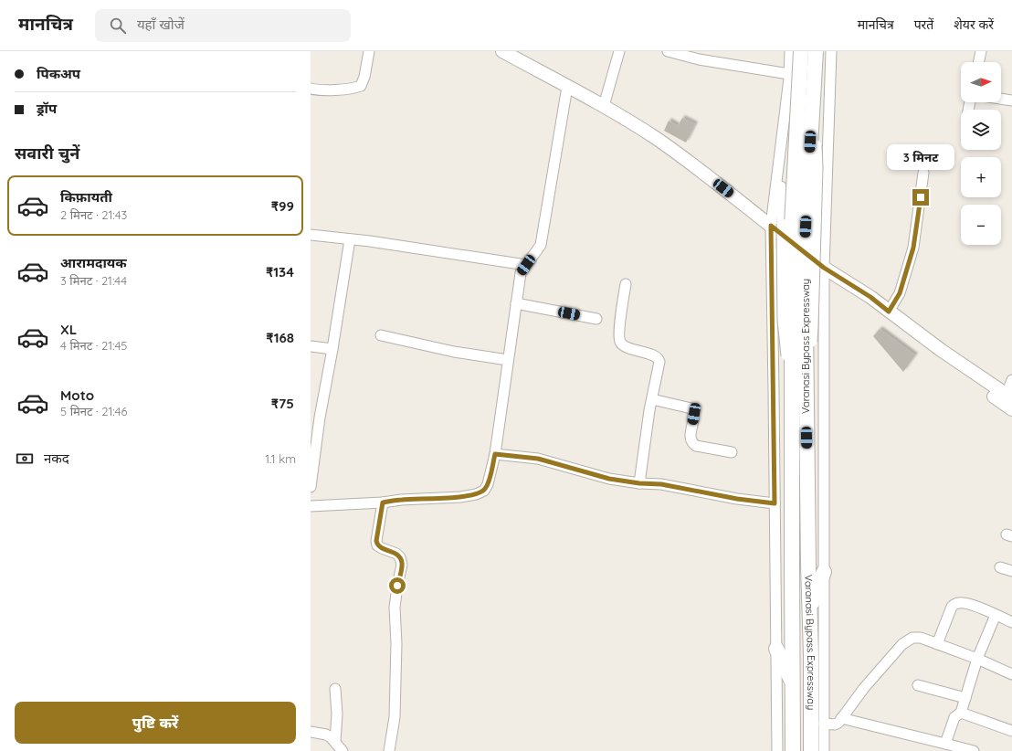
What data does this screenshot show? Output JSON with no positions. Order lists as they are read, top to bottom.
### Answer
{
  "streets": {
    "highway": ["Varanasi Bypass Expressway"]
  },
  "north": "right",
  "page": {
    "header": "मानचित्र",
    "search": "यहाँ खोजें",
    "nav": ["मानचित्र", "परतें", "शेयर करें"],
    "banner": ["पिकअप", "ड्रॉप"],
    "map_buttons": ["+", "−"],
    "heading": "सवारी चुनें",
    "bubble": "3 मिनट",
    "list": [
      {
        "name": "किफ़ायती",
        "note": "2 मिनट · 21:43",
        "value": "₹99"
      },
      {
        "name": "आरामदायक",
        "note": "3 मिनट · 21:44",
        "value": "₹134"
      },
      {
        "name": "XL",
        "note": "4 मिनट · 21:45",
        "value": "₹168"
      },
      {
        "name": "Moto",
        "note": "5 मिनट · 21:46",
        "value": "₹75"
      }
    ],
    "pay": ["नकद", "1.1 km"],
    "buttons": "पुष्टि करें"
  }
}
